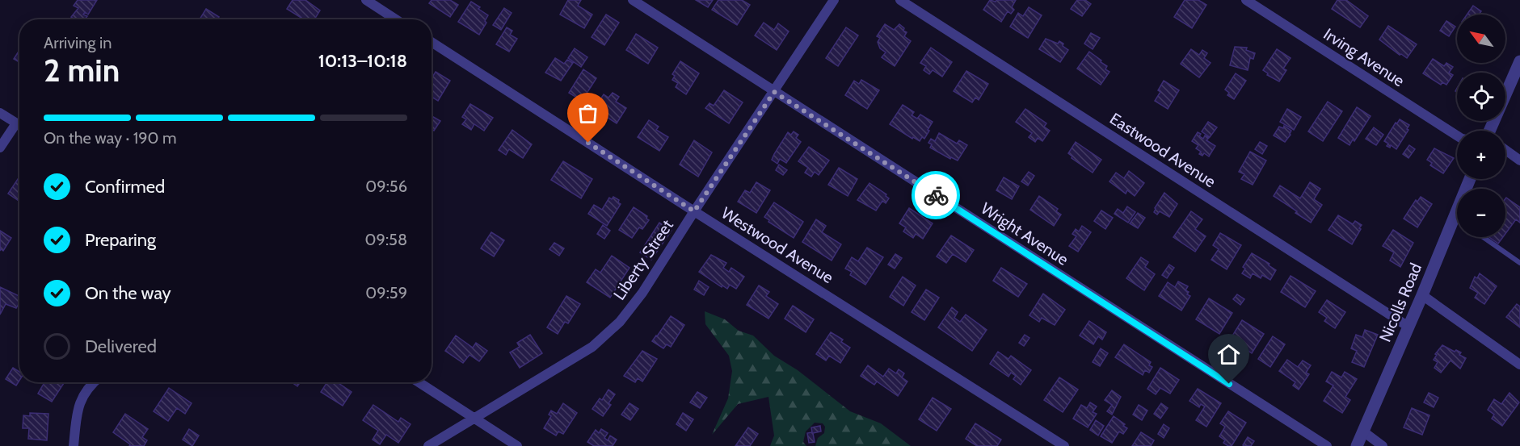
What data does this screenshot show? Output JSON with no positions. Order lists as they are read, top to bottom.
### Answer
{
  "streets": {
    "street": [
      "Irving Avenue",
      "Eastwood Avenue",
      "Wright Avenue",
      "Westwood Avenue",
      "Liberty Street",
      "Nicolls Road"
    ]
  },
  "crossings": [
    ["Eastwood Avenue", "Nicolls Road"],
    ["Wright Avenue", "Liberty Street"],
    ["Westwood Avenue", "Liberty Street"]
  ],
  "north": "top left",
  "page": {
    "map_buttons": ["+", "−"],
    "heading": ["2 min", "Arriving in", "10:13–10:18"],
    "bar": "On the way · 190 m",
    "list": [
      ["Confirmed", "09:56"],
      ["Preparing", "09:58"],
      ["On the way", "09:59"],
      "Delivered"
    ]
  }
}
